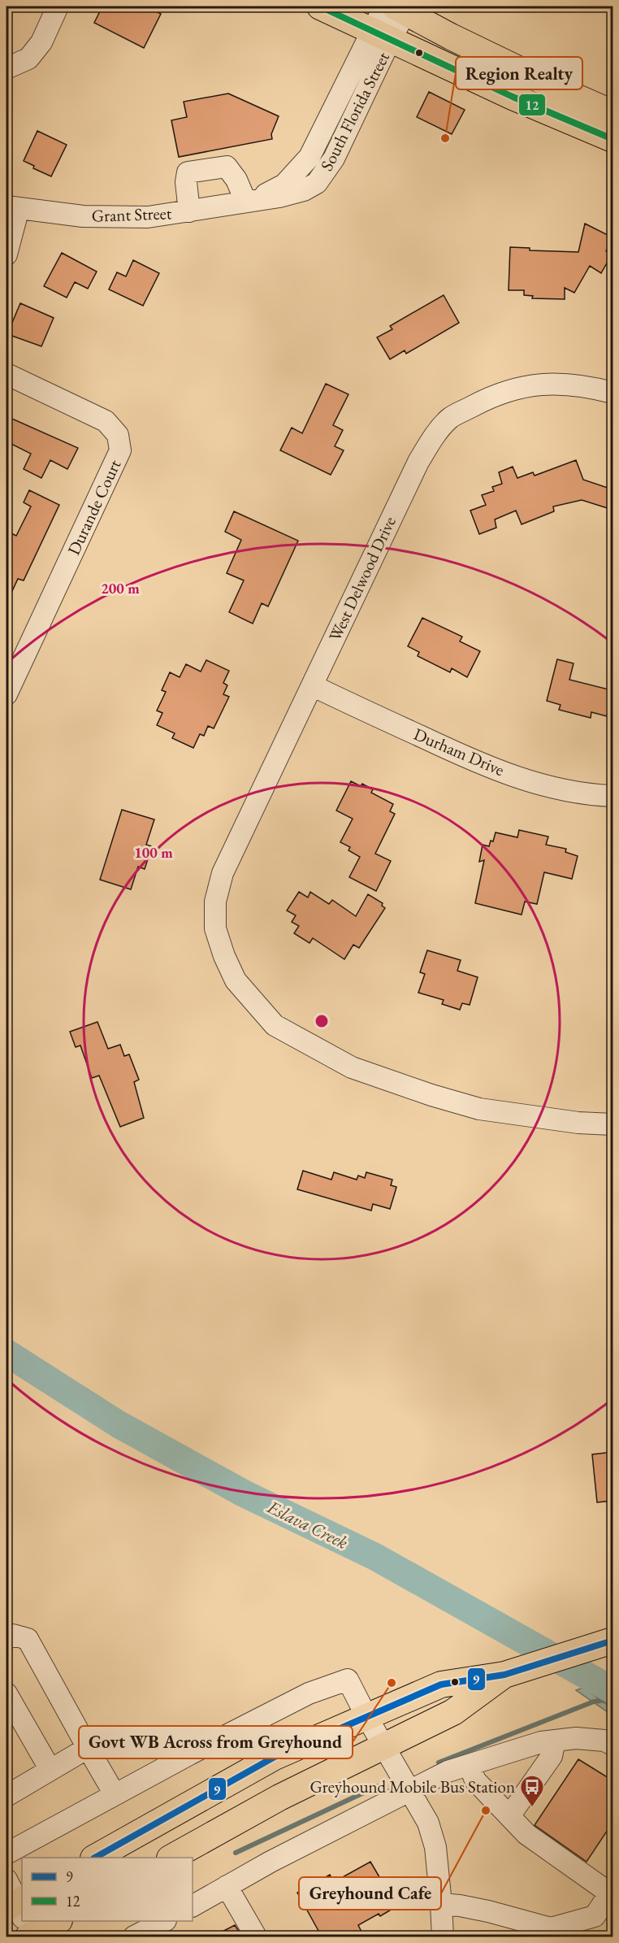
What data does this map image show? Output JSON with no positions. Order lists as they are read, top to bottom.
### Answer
{
  "streets": {
    "street": [
      "South Florida Street",
      "Grant Street",
      "Durande Court",
      "West Delwood Drive",
      "Durham Drive"
    ]
  },
  "crossings": [
    ["South Florida Street", "Grant Street"],
    ["West Delwood Drive", "Durham Drive"]
  ],
  "water": ["Eslava Creek"],
  "places": {
    "other": ["Region Realty", "Govt WB Across from Greyhound", "Greyhound Cafe"],
    "bus stop": ["Greyhound Mobile Bus Station"]
  },
  "lines": ["transit line 12", "transit line 9"],
  "legend": ["9", "12"],
  "rings": ["200 m", "100 m"]
}
